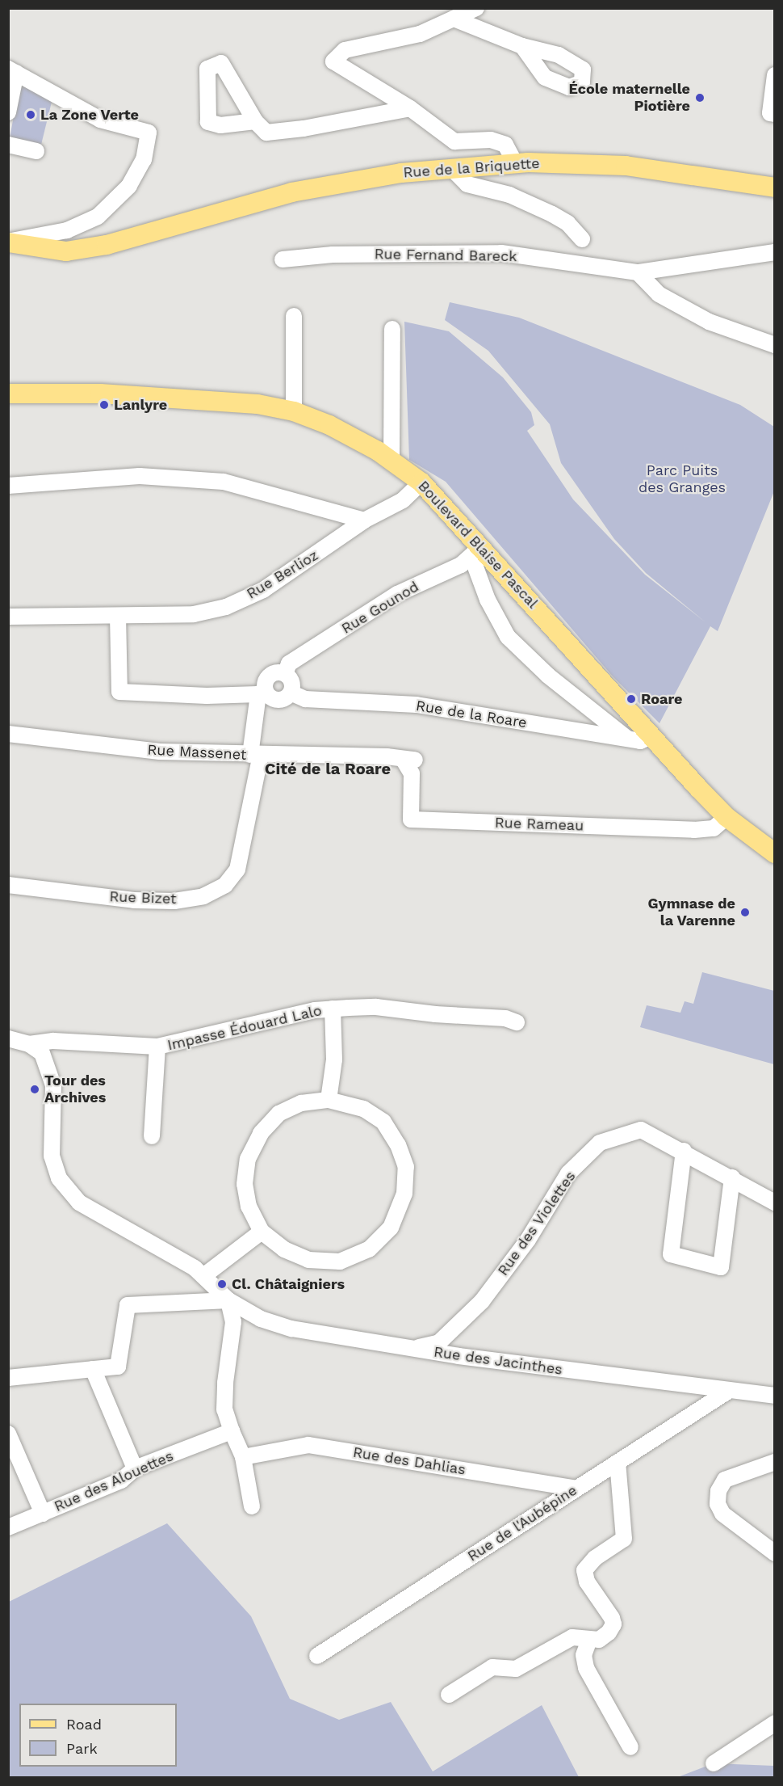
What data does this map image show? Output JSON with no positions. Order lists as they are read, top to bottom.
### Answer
{
  "streets": {
    "main road": ["Rue de la Briquette", "Boulevard Blaise Pascal"],
    "street": [
      "Rue Fernand Bareck",
      "Rue Berlioz",
      "Rue Gounod",
      "Rue de la Roare",
      "Rue Massenet",
      "Rue Rameau",
      "Rue Bizet",
      "Impasse Édouard Lalo",
      "Rue des Violettes",
      "Rue des Jacinthes",
      "Rue des Dahlias",
      "Rue des Alouettes",
      "Rue de l'Aubépine"
    ]
  },
  "crossings": [
    ["Boulevard Blaise Pascal", "Rue Berlioz"],
    ["Boulevard Blaise Pascal", "Rue Gounod"],
    ["Boulevard Blaise Pascal", "Rue de la Roare"],
    ["Boulevard Blaise Pascal", "Rue Rameau"],
    ["Rue Berlioz", "Rue de la Roare"],
    ["Rue Gounod", "Rue de la Roare"],
    ["Rue Gounod", "Rue Bizet"],
    ["Rue de la Roare", "Rue Bizet"],
    ["Rue Massenet", "Rue Rameau"],
    ["Rue Massenet", "Rue Bizet"],
    ["Impasse Édouard Lalo", "Rue des Jacinthes"],
    ["Rue des Violettes", "Rue des Jacinthes"],
    ["Rue des Jacinthes", "Rue de l'Aubépine"],
    ["Rue des Dahlias", "Rue de l'Aubépine"]
  ],
  "districts": ["Cité de la Roare"],
  "parks": ["Parc Puits des Granges"],
  "places": [
    "École maternelle Piotière",
    "La Zone Verte",
    "Lanlyre",
    "Roare",
    "Gymnase de la Varenne",
    "Tour des Archives",
    "Cl. Châtaigniers"
  ],
  "legend": ["Road", "Park"]
}
